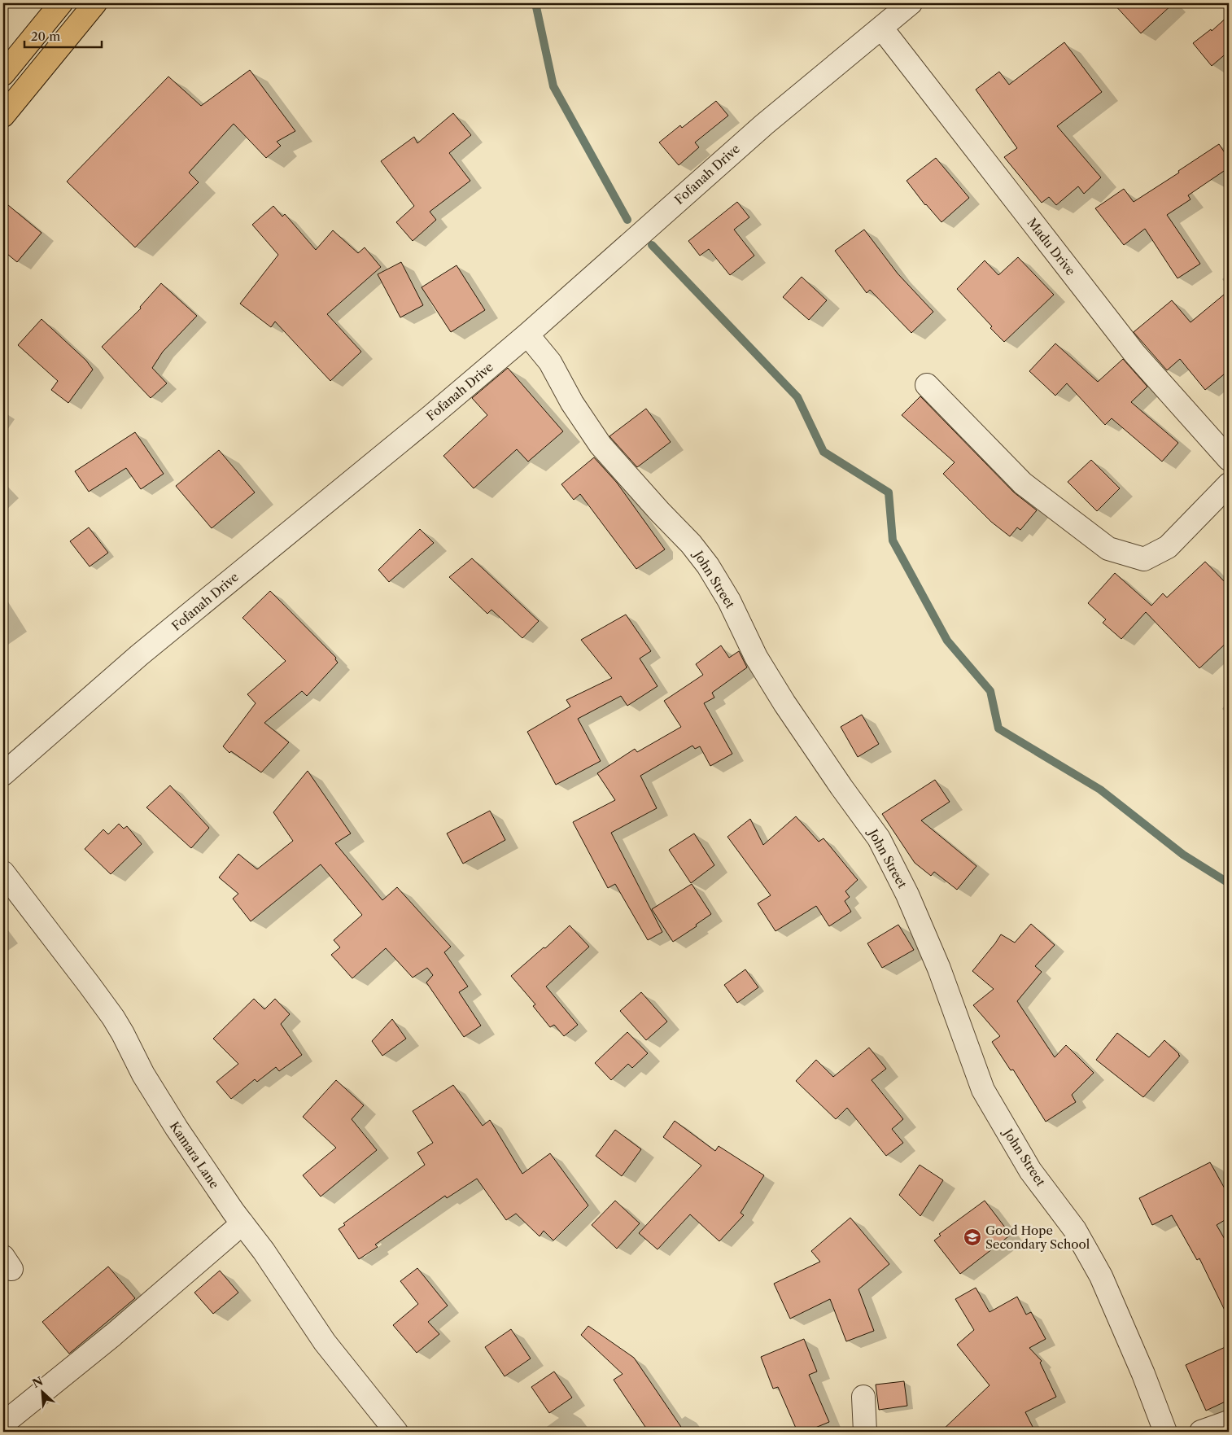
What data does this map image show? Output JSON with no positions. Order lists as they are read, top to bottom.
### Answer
{
  "streets": {
    "street": [
      "Fofanah Drive",
      "Madu Drive",
      "John Street",
      "Kamara Lane"
    ]
  },
  "crossings": [
    ["Fofanah Drive", "Madu Drive"],
    ["Fofanah Drive", "John Street"]
  ],
  "places": {
    "school or university": ["Good Hope Secondary School"]
  },
  "scale_bar": "20 m",
  "north": "top left"
}
